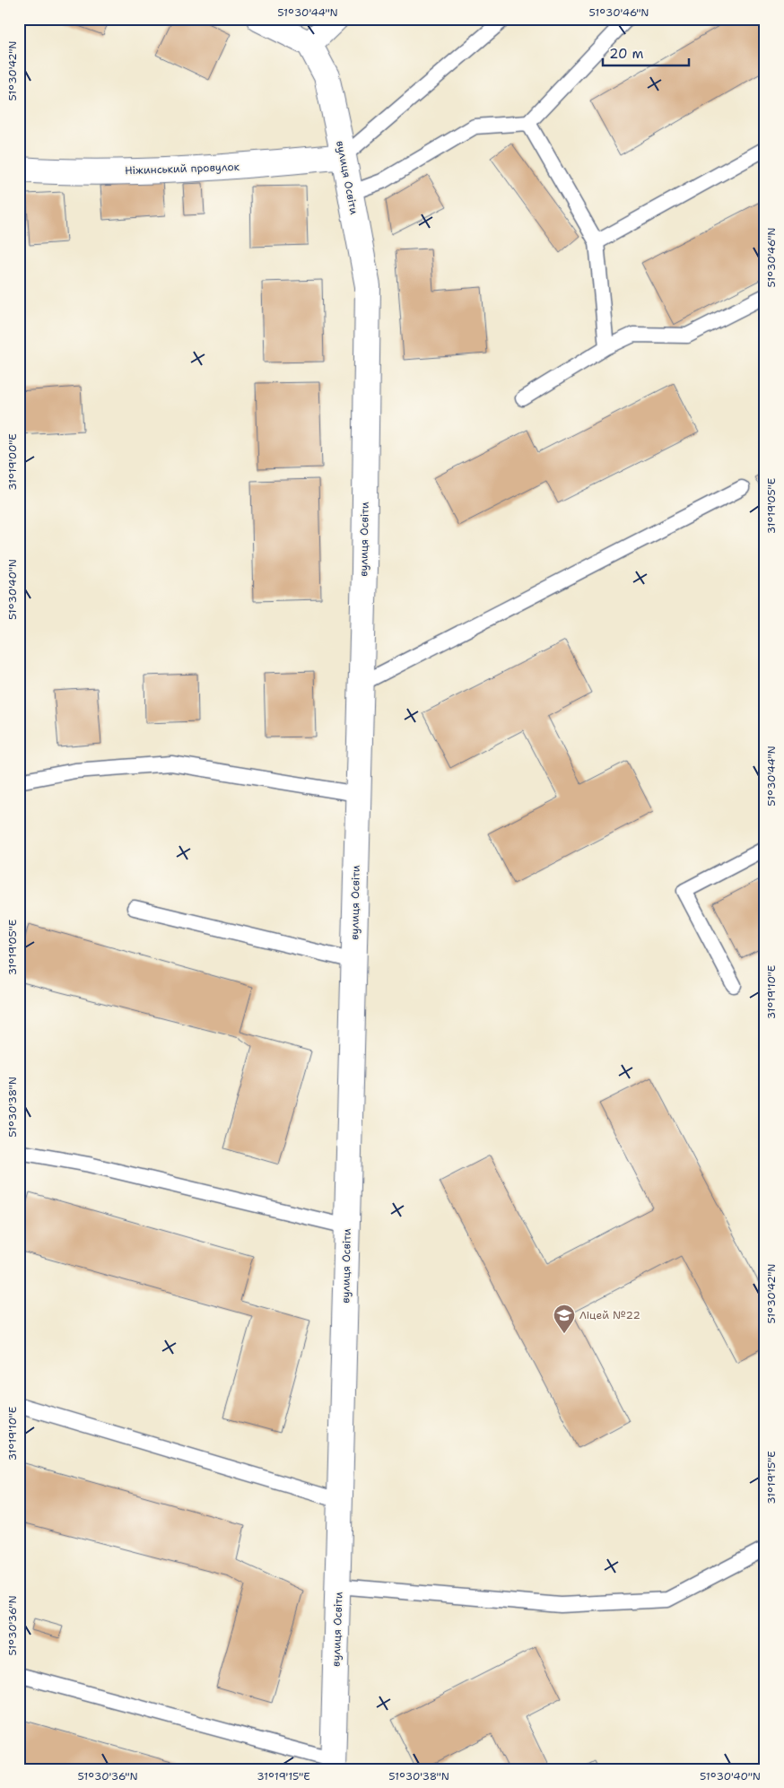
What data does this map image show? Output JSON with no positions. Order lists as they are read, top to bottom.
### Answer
{
  "streets": {
    "street": ["Ніжинський провулок", "вулиця Освіти"]
  },
  "crossings": [
    ["Ніжинський провулок", "вулиця Освіти"]
  ],
  "places": {
    "school or university": ["Ліцей №22"]
  },
  "scale_bar": "20 m",
  "coordinates": [
    "51°30'44\"N",
    "51°30'46\"N",
    "51°30'42\"N",
    "31°19'00\"E",
    "31°19'05\"E",
    "51°30'40\"N",
    "31°19'10\"E",
    "51°30'38\"N",
    "31°19'15\"E",
    "51°30'36\"N"
  ]
}
